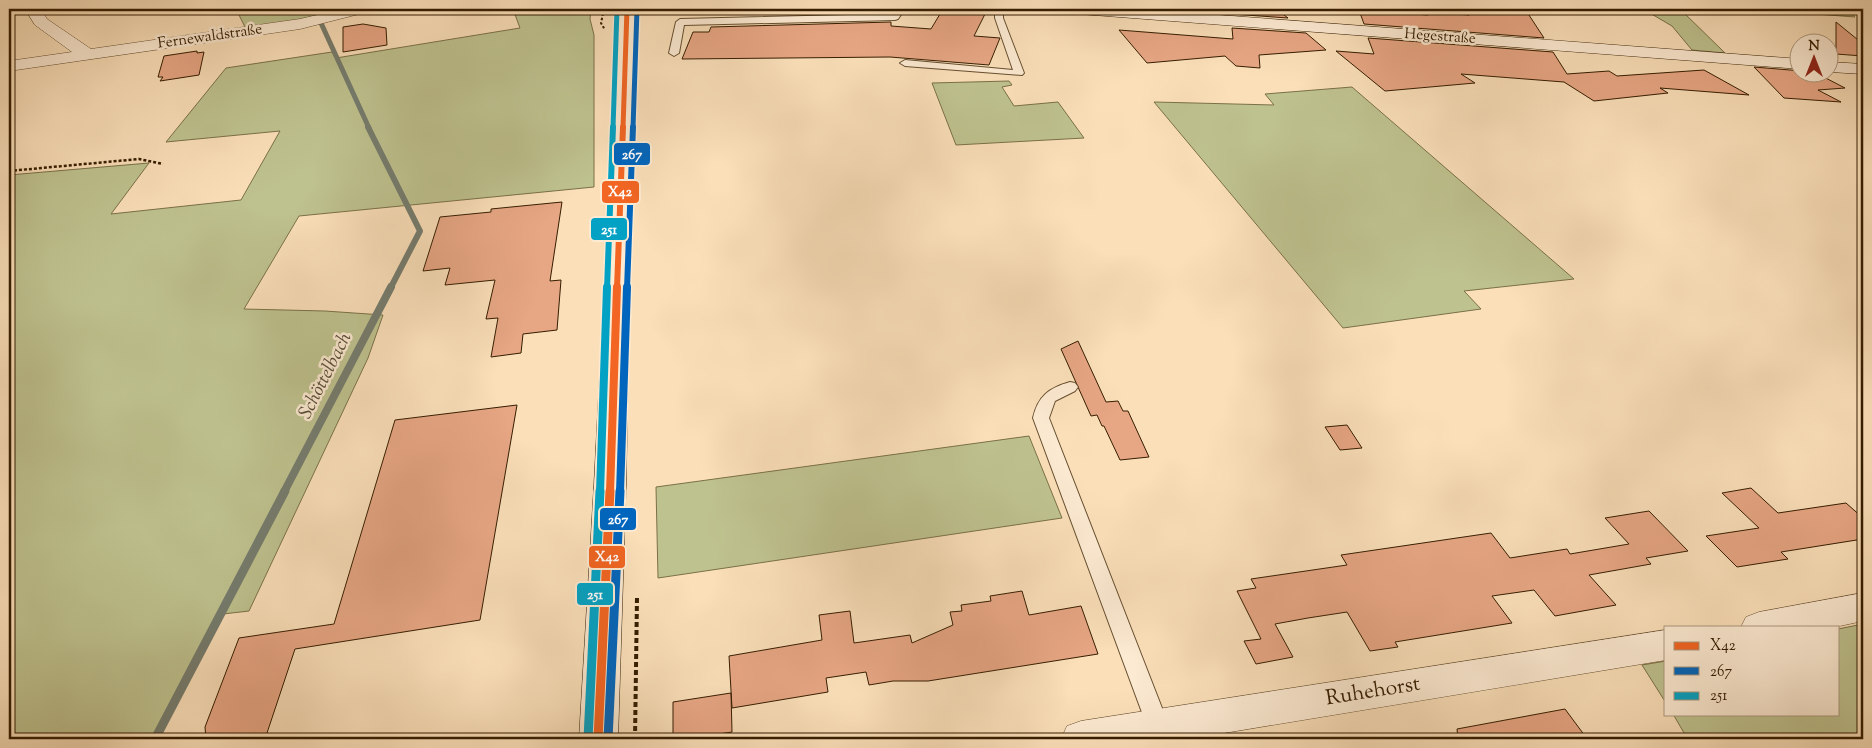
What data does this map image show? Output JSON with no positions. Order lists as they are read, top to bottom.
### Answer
{
  "streets": {
    "street": ["Fernewaldstraße", "Hegestraße", "Ruhehorst"]
  },
  "water": ["Schöttelbach"],
  "lines": ["transit line X42", "transit line 267", "transit line 251"],
  "legend": ["X42", "267", "251"],
  "north": "top"
}
